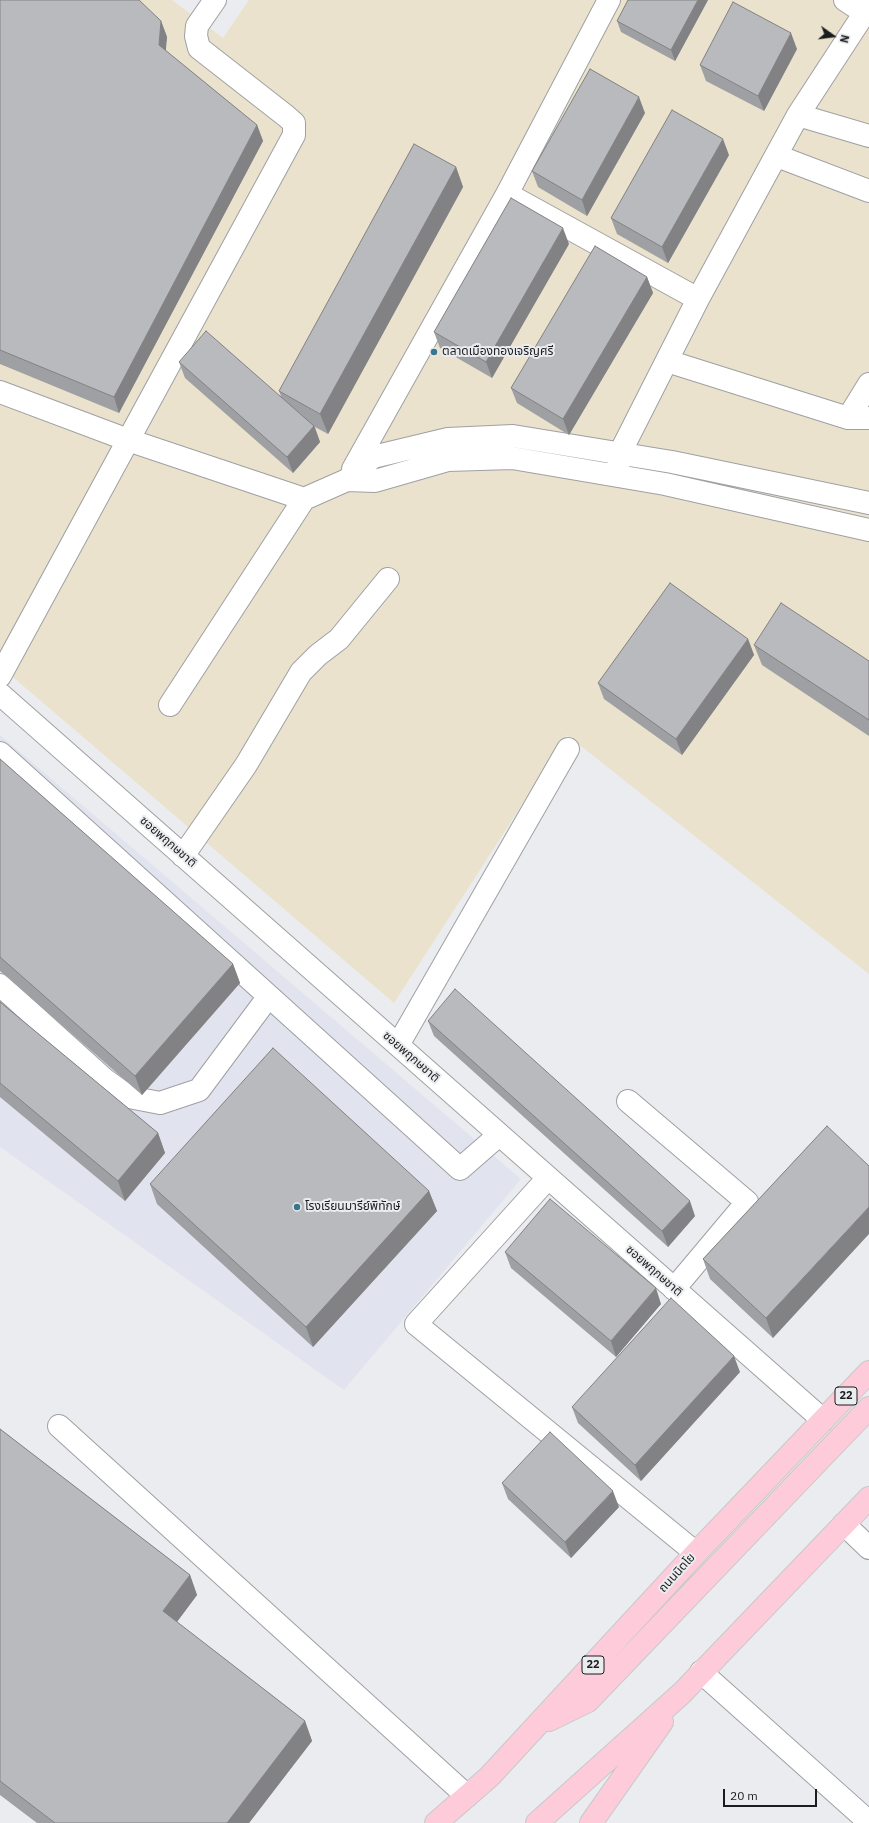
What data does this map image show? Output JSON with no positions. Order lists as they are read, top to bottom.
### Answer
{
  "streets": {
    "main road": ["22", "ถนนนิตโย"],
    "street": ["ซอยพฤกษชาติ"]
  },
  "crossings": [
    ["ซอยพฤกษชาติ", "ถนนนิตโย"]
  ],
  "places": ["ตลาดเมืองทองเจริญศรี", "โรงเรียนมารีย์พิทักษ์"],
  "scale_bar": "20 m",
  "north": "right"
}
